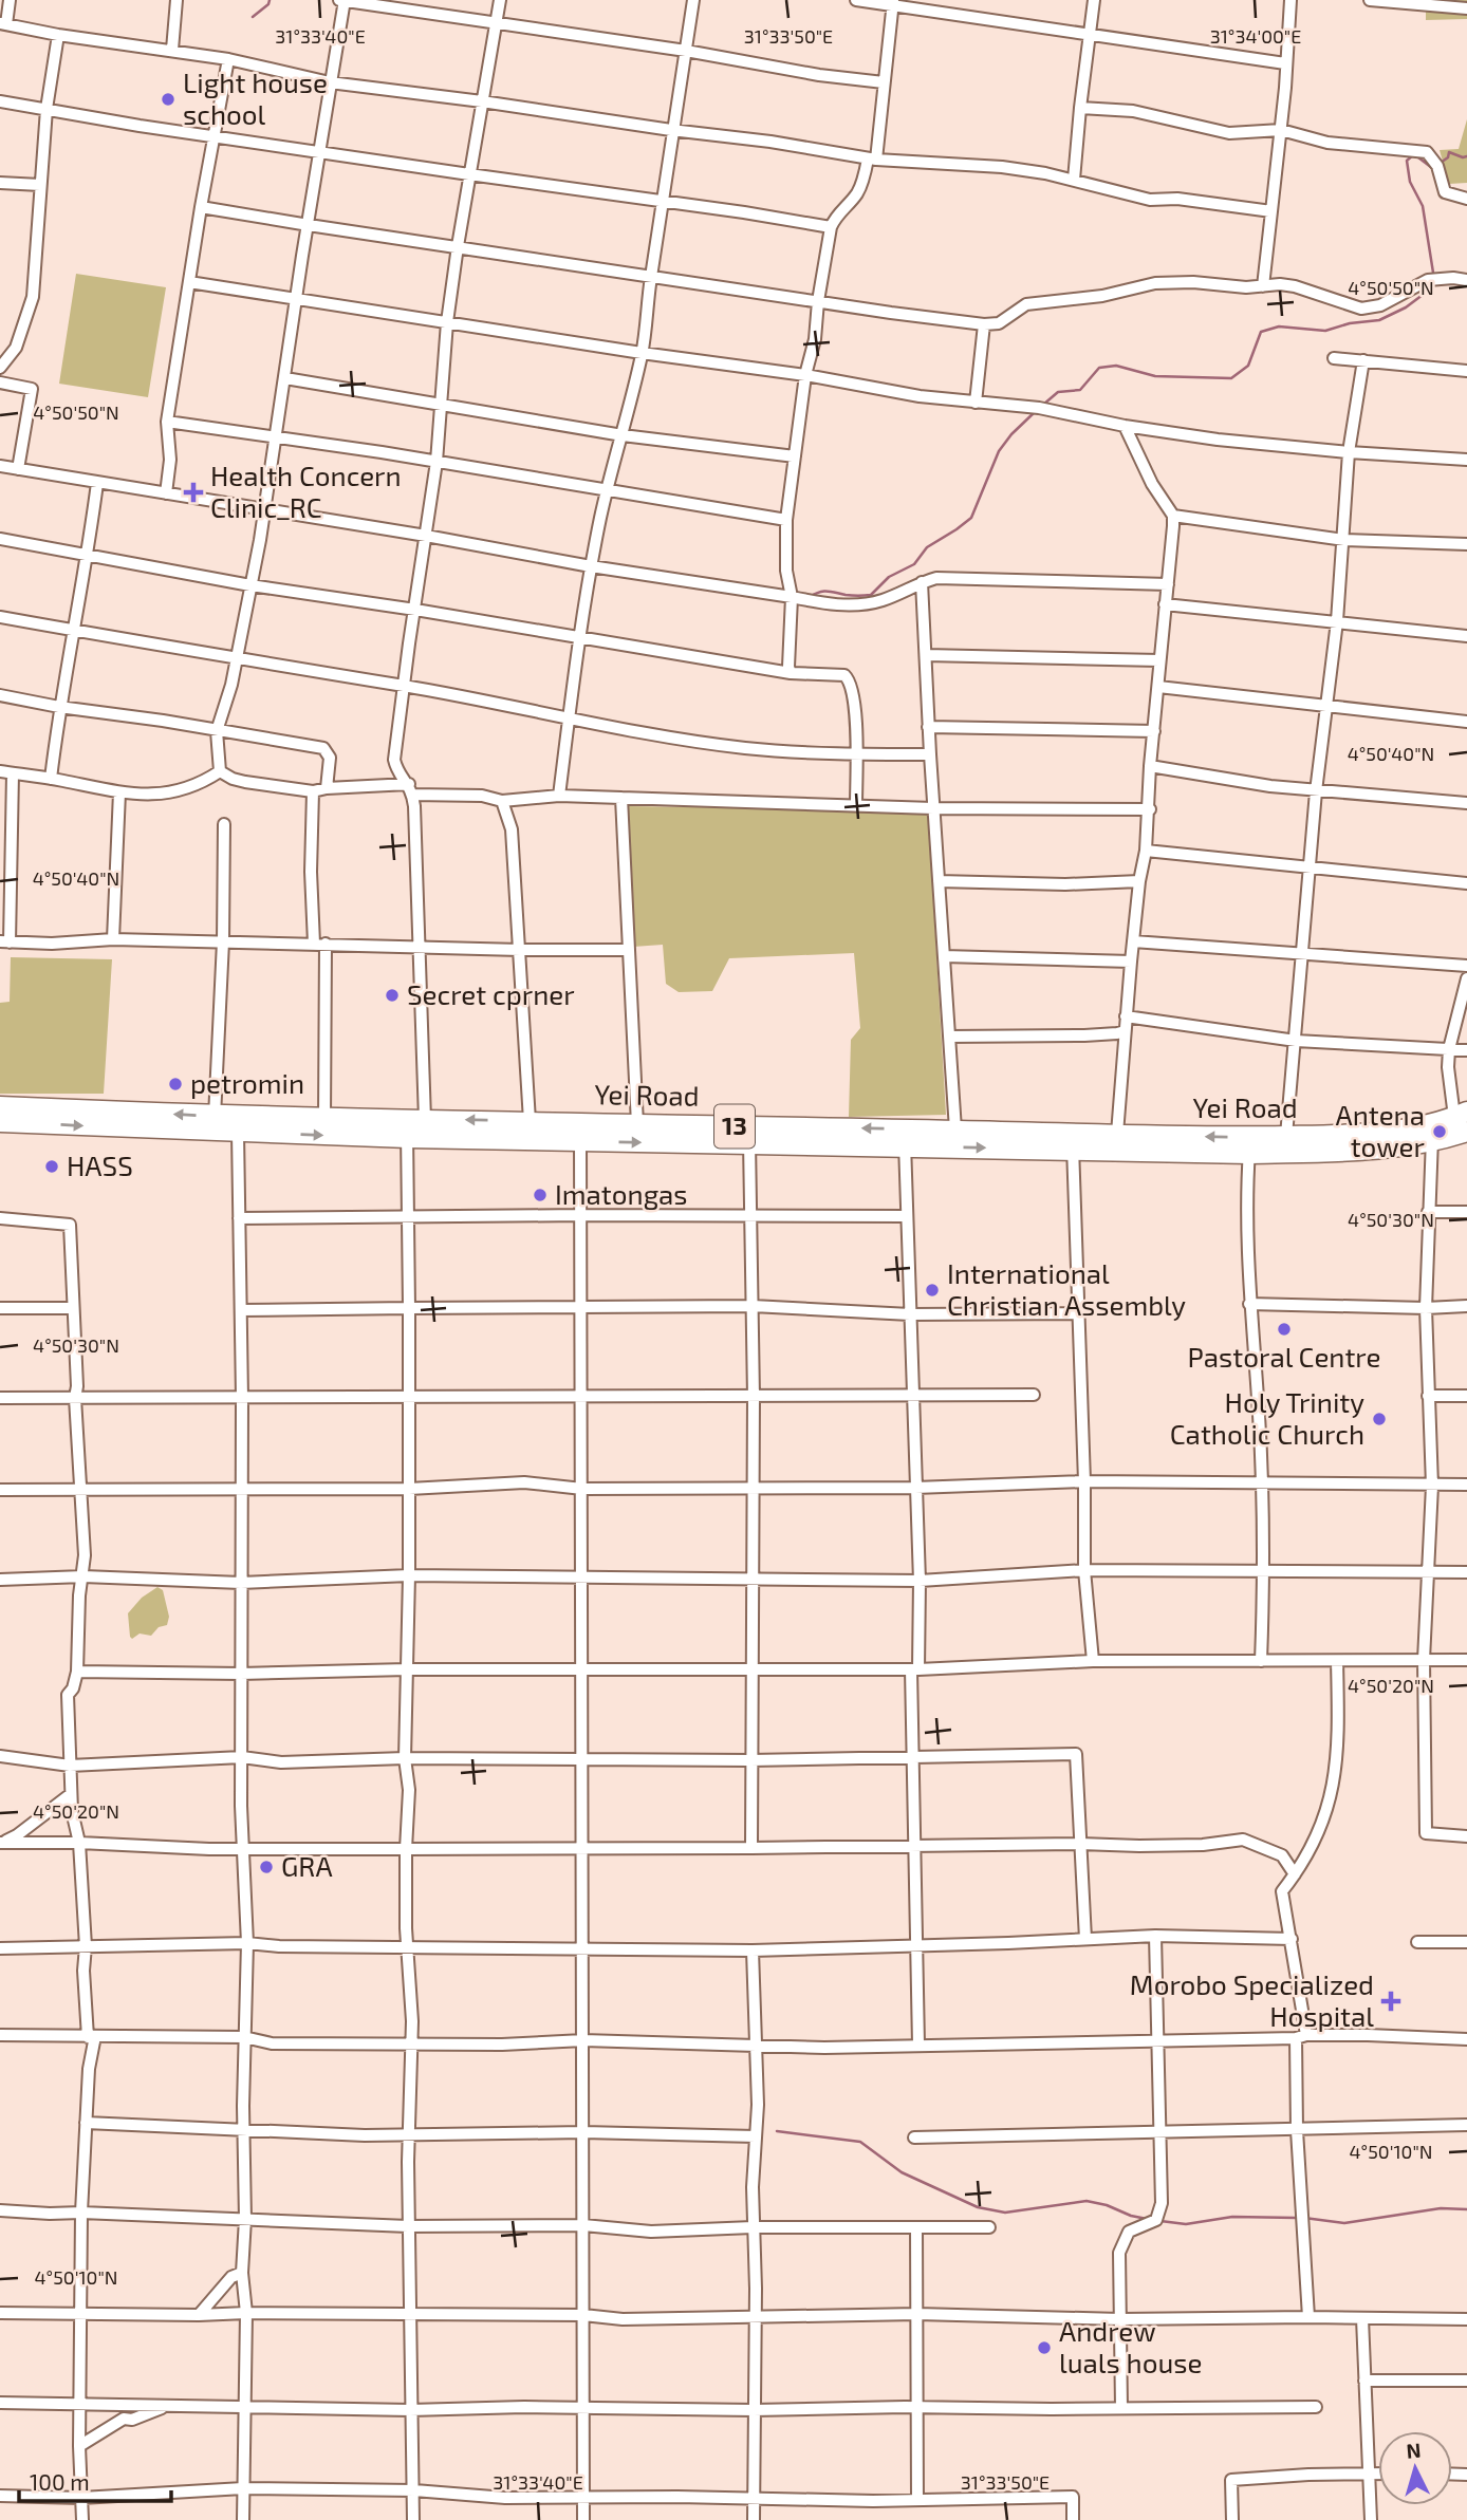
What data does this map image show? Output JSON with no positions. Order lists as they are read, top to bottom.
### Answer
{
  "streets": {
    "main road": ["Yei Road", "13"]
  },
  "places": {
    "other": [
      "Light house school",
      "Secret cprner",
      "petromin",
      "Antena tower",
      "HASS",
      "Imatongas",
      "International Christian Assembly",
      "Pastoral Centre",
      "Holy Trinity Catholic Church",
      "GRA",
      "Andrew luals house"
    ],
    "health": ["Health Concern Clinic_RC", "Morobo Specialized Hospital"]
  },
  "scale_bar": "100 m",
  "north": "top",
  "coordinates": [
    "31°33'40\"E",
    "31°33'50\"E",
    "31°34'00\"E",
    "4°50'50\"N",
    "4°50'40\"N",
    "4°50'30\"N",
    "4°50'20\"N",
    "4°50'10\"N"
  ]
}
